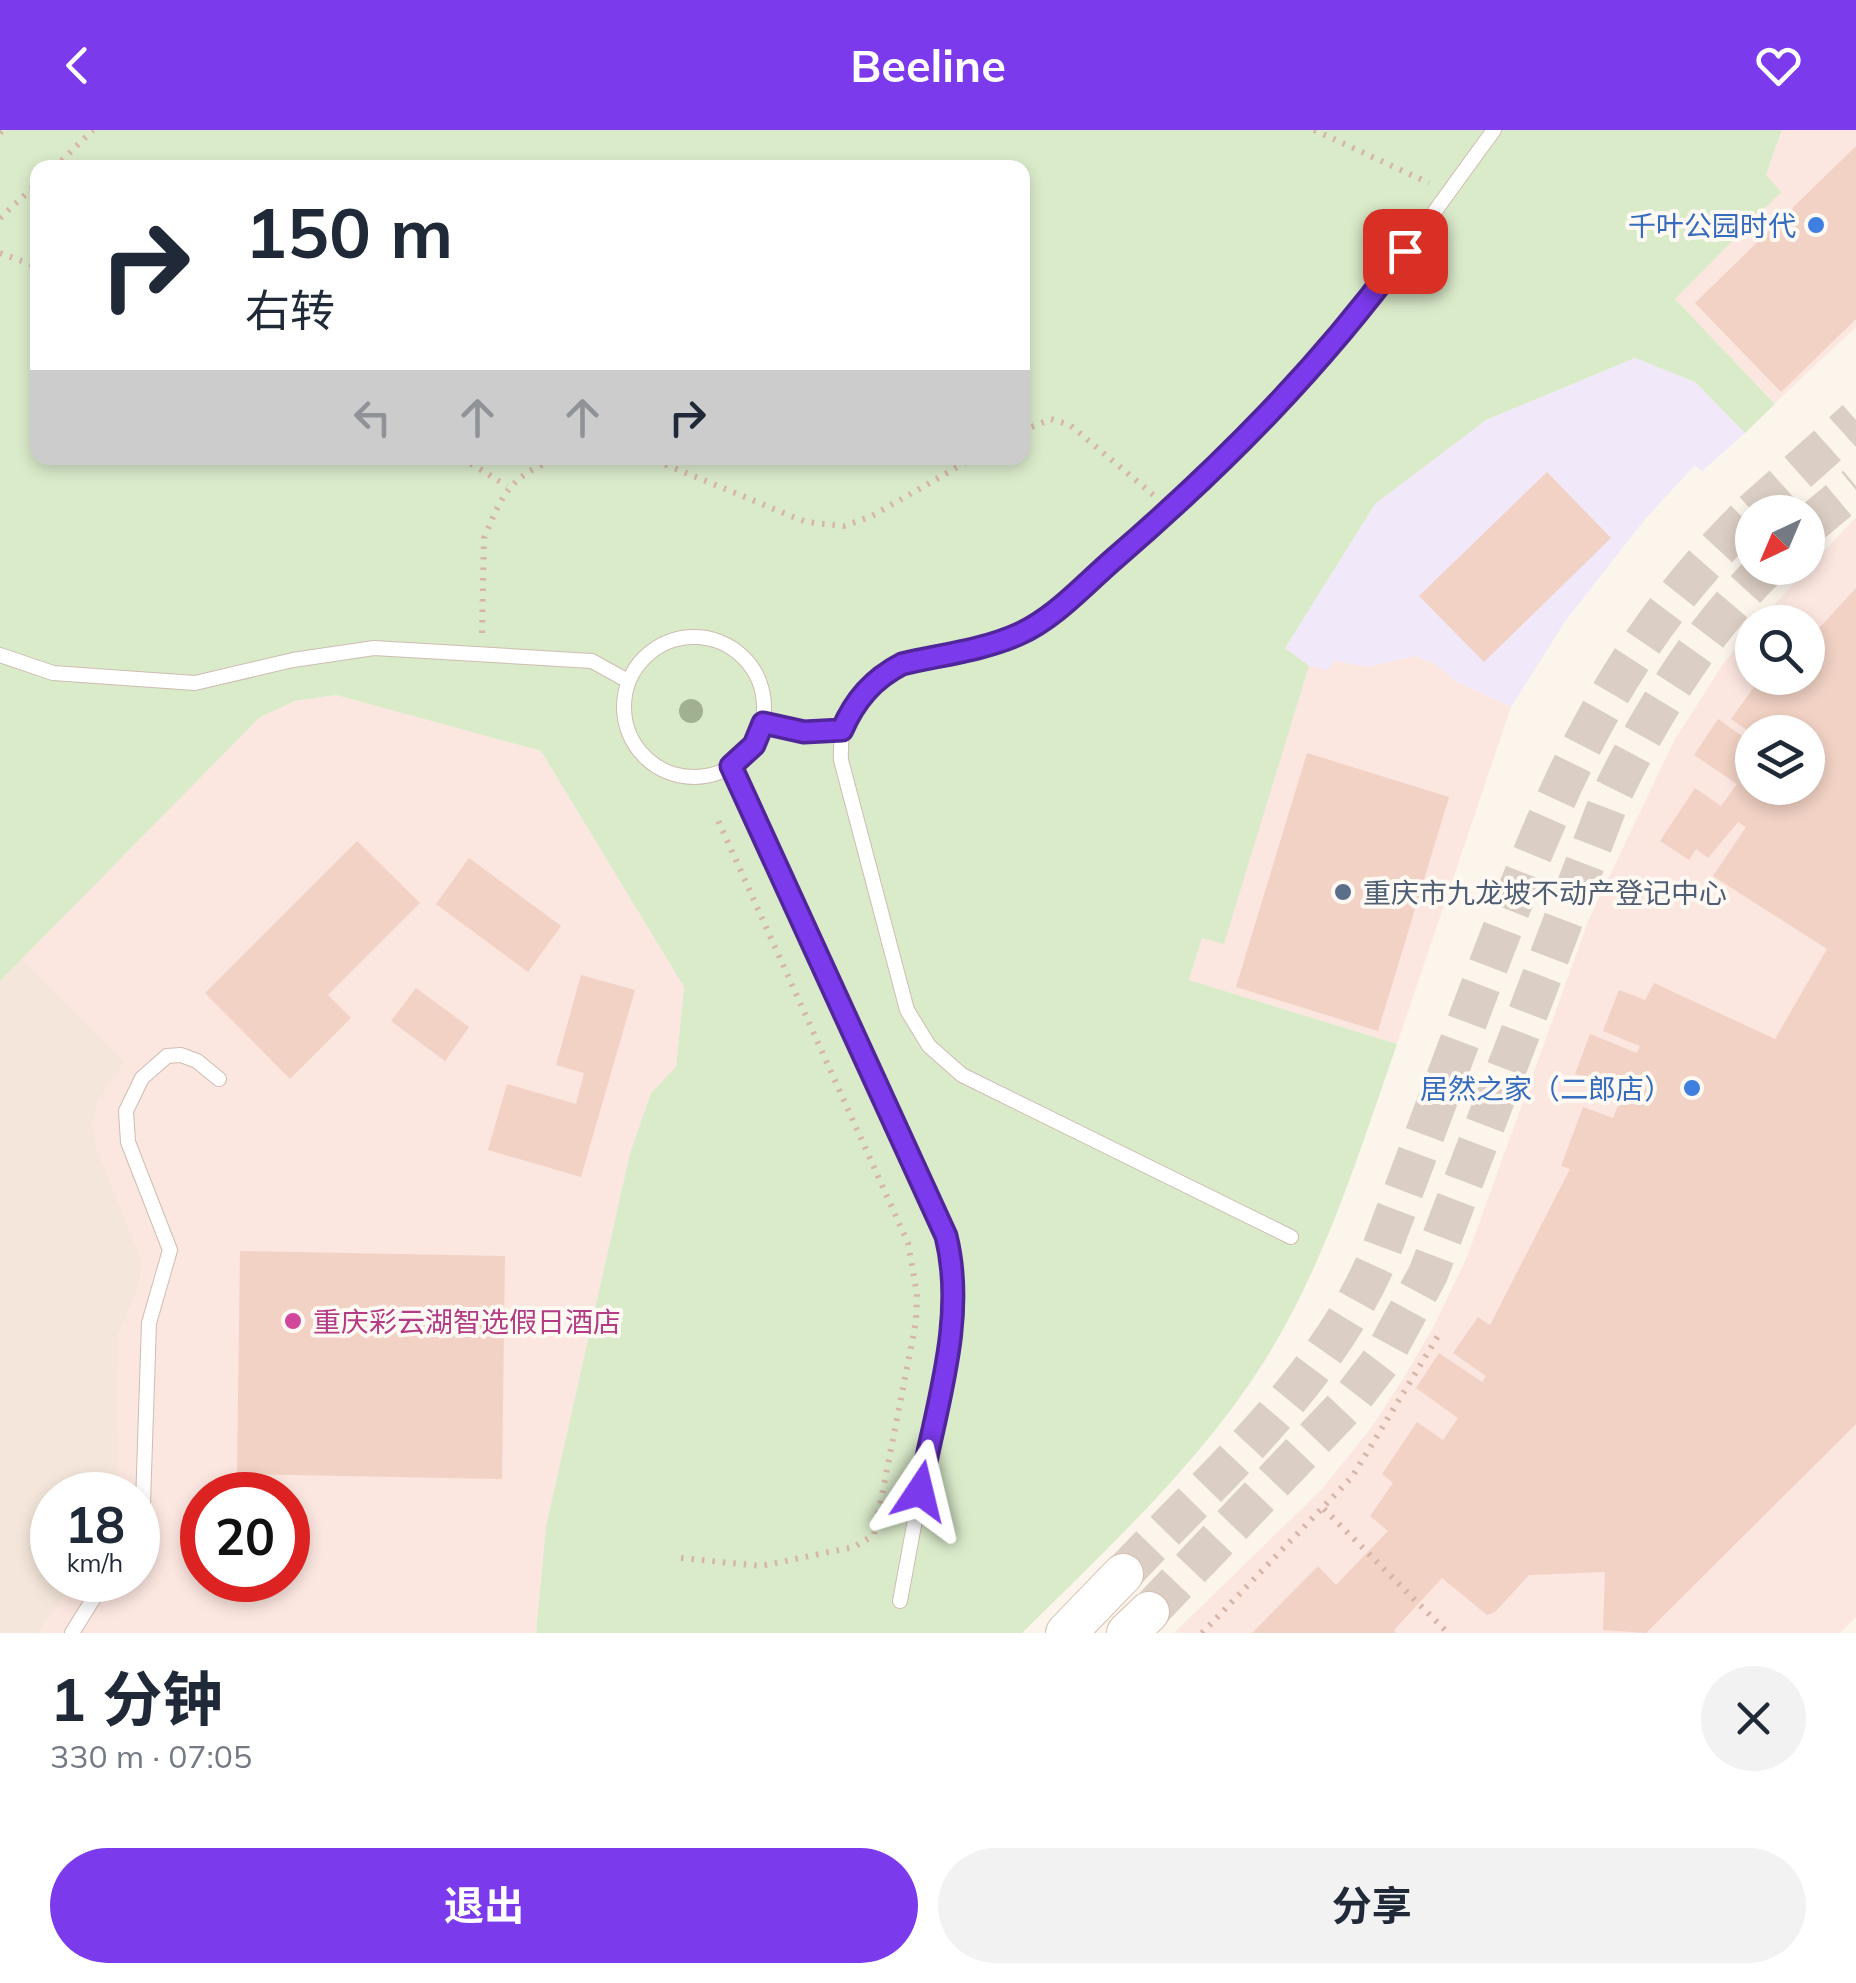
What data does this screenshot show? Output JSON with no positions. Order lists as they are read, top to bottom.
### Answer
{
  "places": [
    "千叶公园时代",
    "重庆市九龙坡不动产登记中心",
    "居然之家（二郎店）",
    "重庆彩云湖智选假日酒店"
  ],
  "north": "bottom left",
  "page": {
    "header": "Beeline",
    "turn": ["150 m", "右转"],
    "speed": "18 km/h",
    "limit": "20",
    "heading": ["1 分钟", "330 m · 07:05"],
    "buttons": ["退出", "分享"]
  }
}
